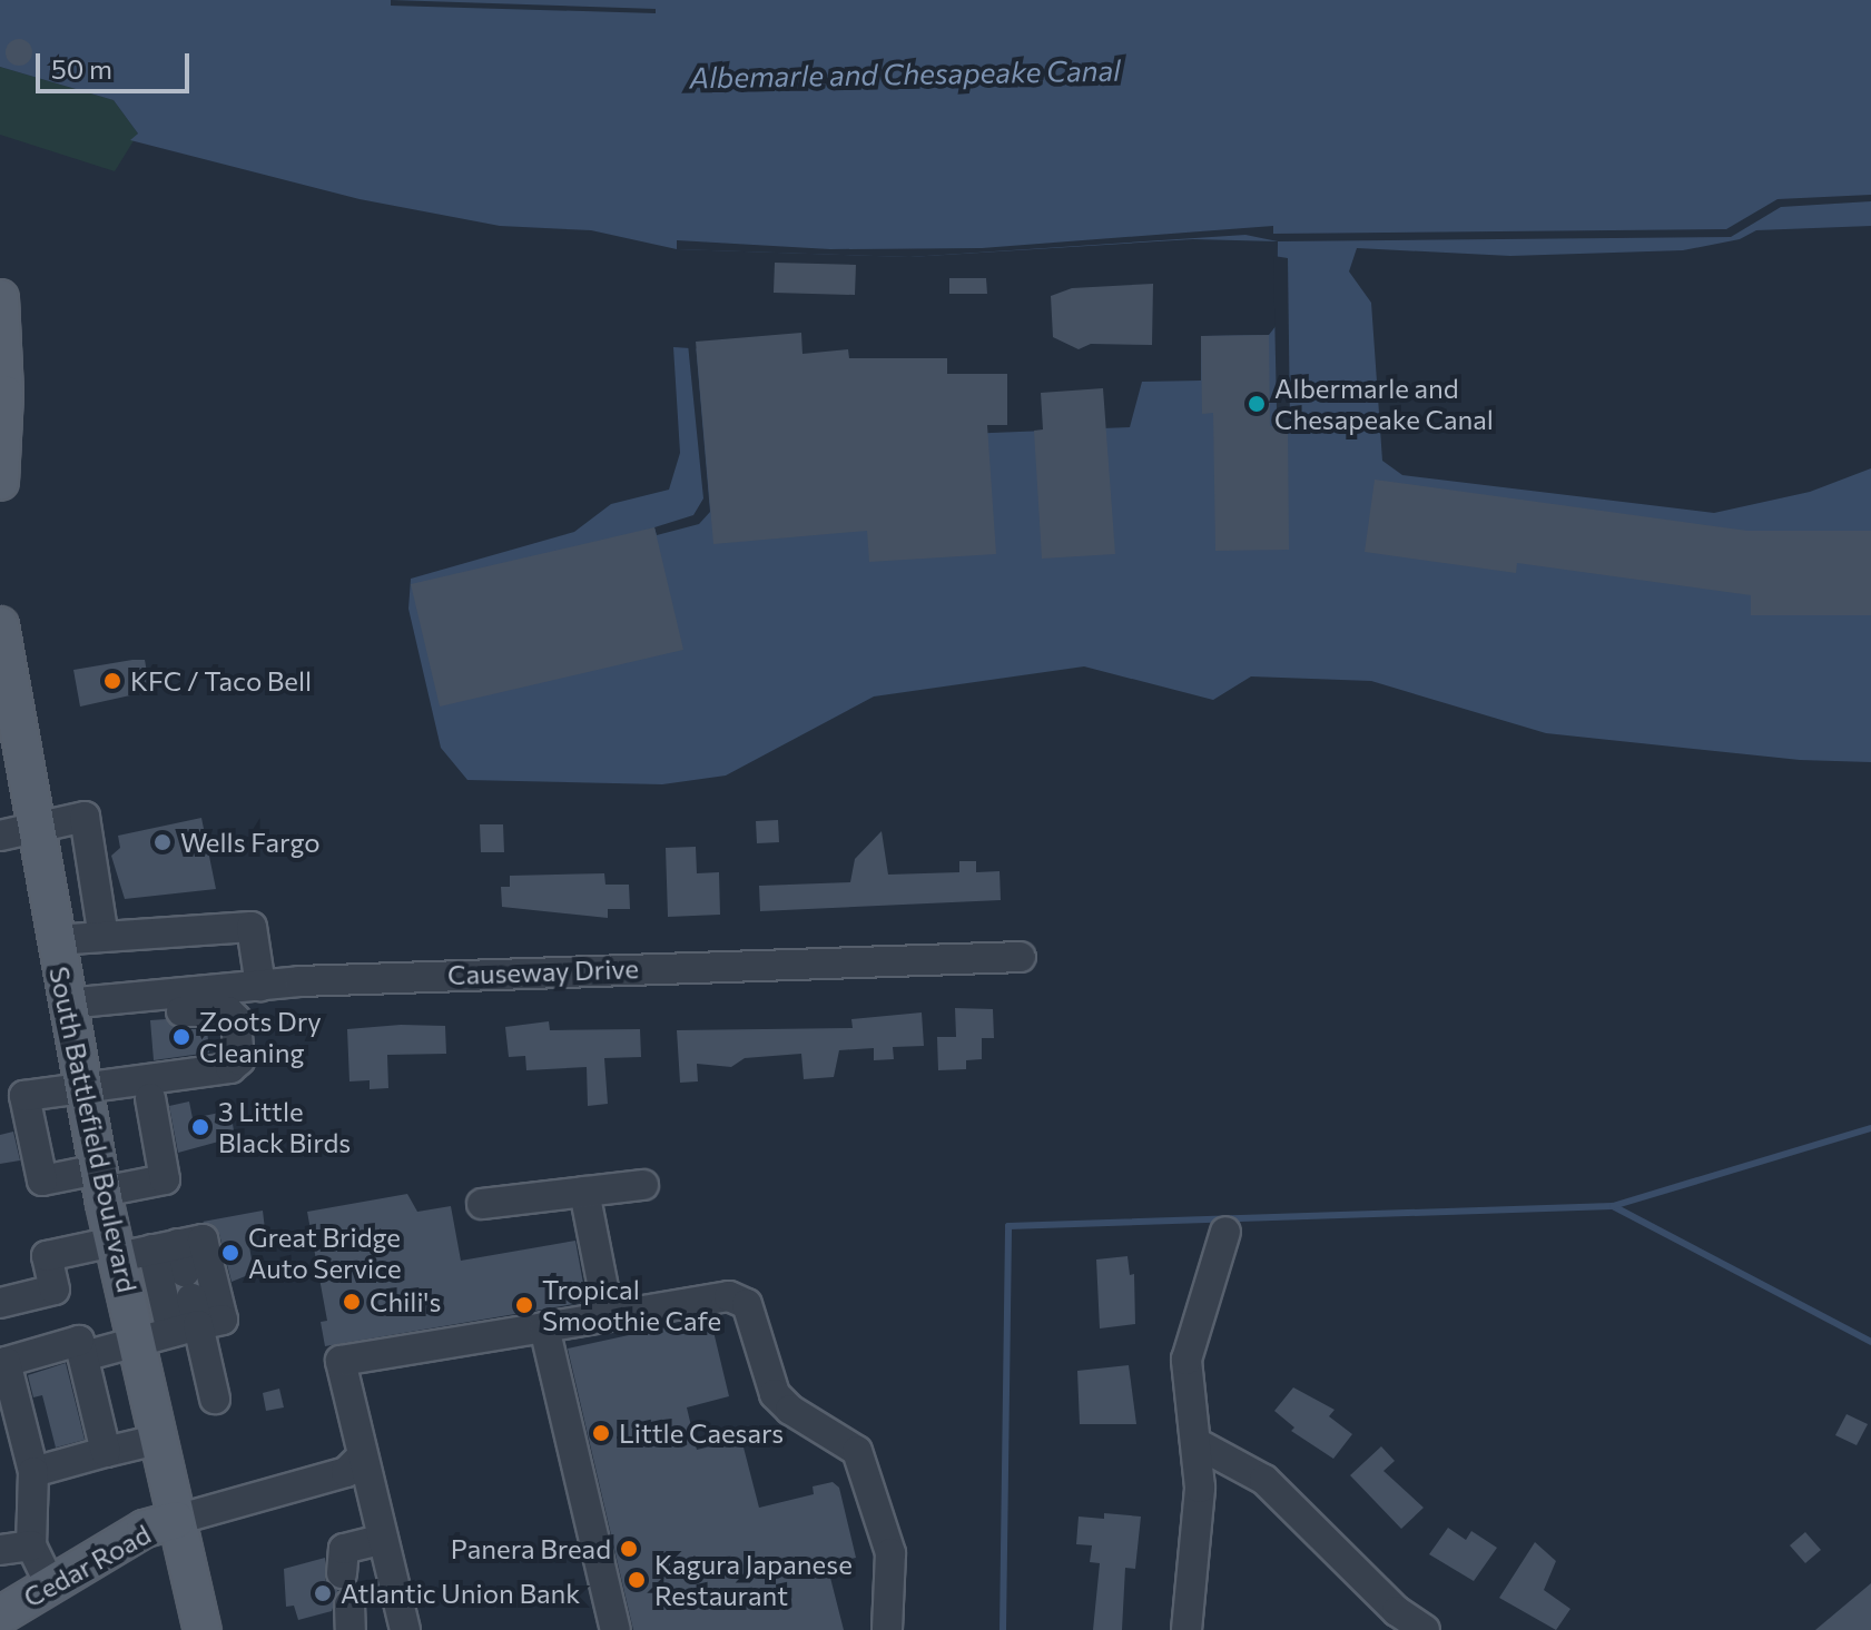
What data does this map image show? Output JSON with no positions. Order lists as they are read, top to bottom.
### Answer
{
  "streets": {
    "main road": ["South Battlefield Boulevard", "Cedar Road"],
    "street": ["Causeway Drive"]
  },
  "crossings": [
    ["Causeway Drive", "South Battlefield Boulevard"],
    ["South Battlefield Boulevard", "Cedar Road"]
  ],
  "water": ["Albemarle and Chesapeake Canal"],
  "places": [
    "Albermarle and Chesapeake Canal",
    "KFC / Taco Bell",
    "Wells Fargo",
    "Zoots Dry Cleaning",
    "3 Little Black Birds",
    "Great Bridge Auto Service",
    "Chili's",
    "Tropical Smoothie Cafe",
    "Little Caesars",
    "Panera Bread",
    "Kagura Japanese Restaurant",
    "Atlantic Union Bank"
  ],
  "scale_bar": "50 m"
}
